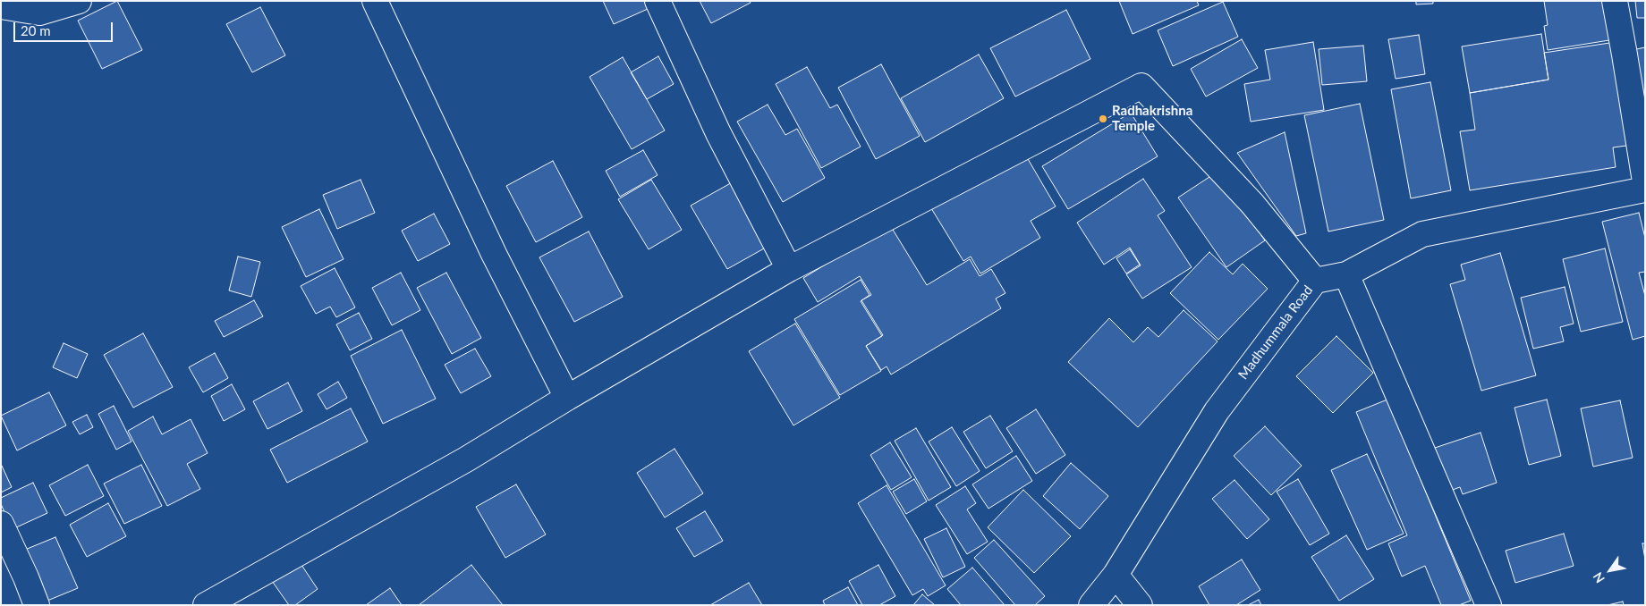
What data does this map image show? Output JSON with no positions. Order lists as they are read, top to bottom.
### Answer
{
  "streets": {
    "street": ["Madhummala Road"]
  },
  "places": ["Radhakrishna Temple"],
  "scale_bar": "20 m",
  "north": "bottom left"
}
